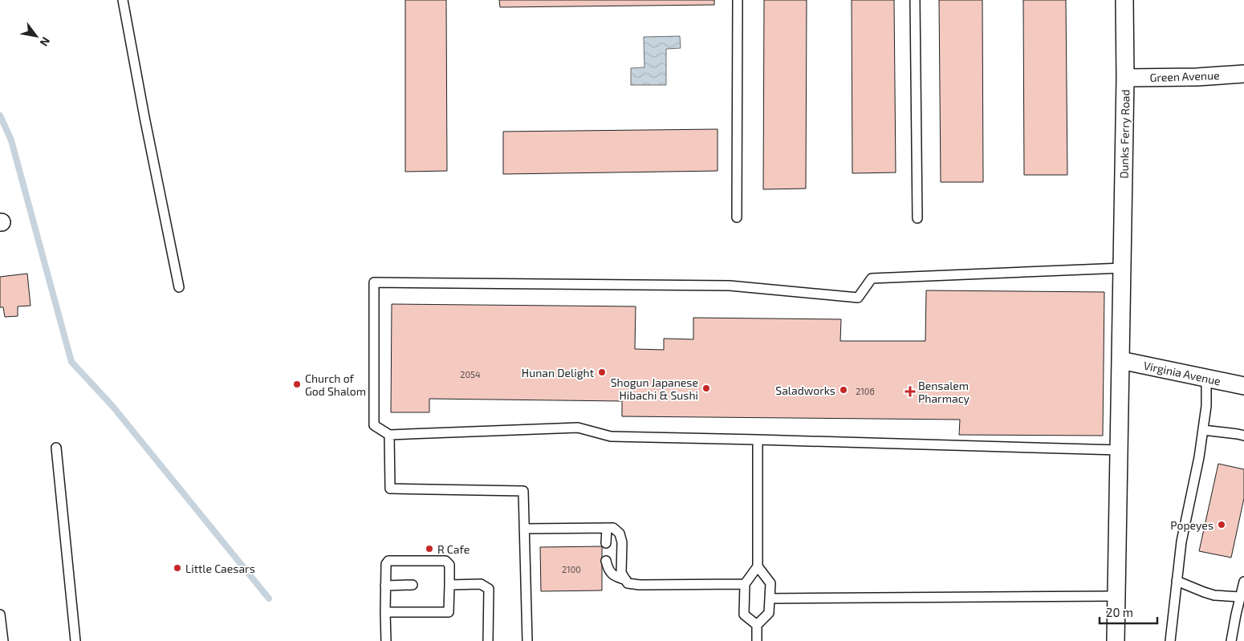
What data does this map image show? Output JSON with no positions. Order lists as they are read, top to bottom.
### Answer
{
  "streets": {
    "street": ["Green Avenue", "Dunks Ferry Road", "Virginia Avenue"]
  },
  "crossings": [
    ["Green Avenue", "Dunks Ferry Road"],
    ["Dunks Ferry Road", "Virginia Avenue"]
  ],
  "places": {
    "other": [
      "Hunan Delight",
      "Church of God Shalom",
      "Shogun Japanese Hibachi & Sushi",
      "Saladworks",
      "Popeyes",
      "R Cafe",
      "Little Caesars"
    ],
    "health": ["Bensalem Pharmacy"]
  },
  "house_numbers": ["2054", "2106", "2100"],
  "scale_bar": "20 m",
  "north": "bottom right"
}
